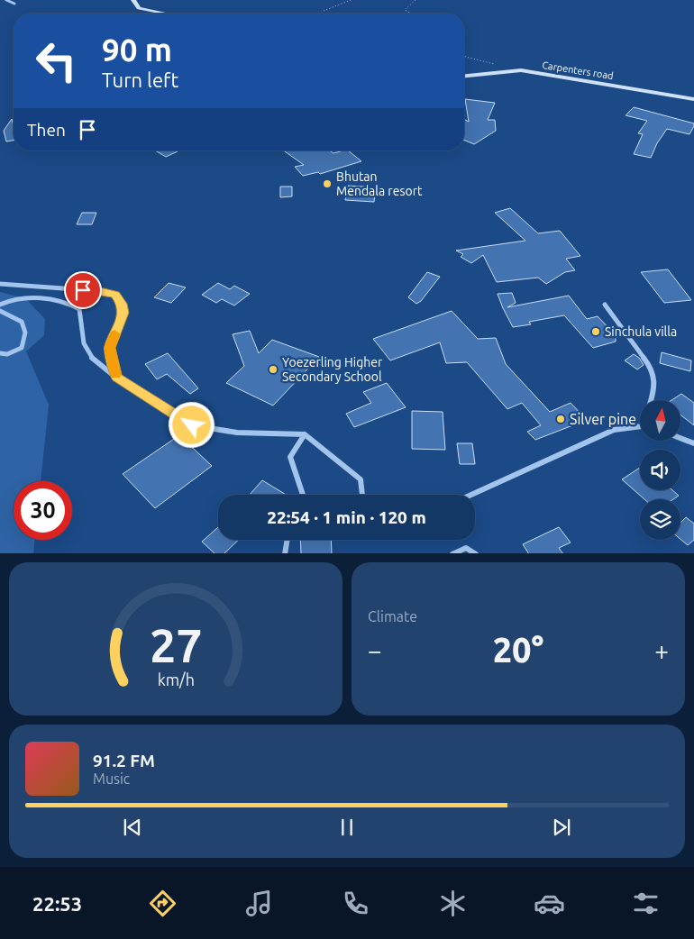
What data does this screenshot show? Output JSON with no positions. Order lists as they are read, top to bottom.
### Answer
{
  "streets": {
    "street": ["Carpenters road"]
  },
  "places": [
    "Bhutan Mendala resort",
    "Sinchula villa",
    "Yoezerling Higher Secondary School",
    "Silver pine"
  ],
  "north": "top",
  "page": {
    "turn": ["90 m", "Turn left"],
    "then": "Then",
    "limit": "30",
    "trip": "22:54 · 1 min · 120 m",
    "tile": "Climate",
    "heat": ["−", "20°", "+"],
    "song": ["91.2 FM", "Music"],
    "tabs": "22:53",
    "gauge": ["27", "km/h"]
  }
}
